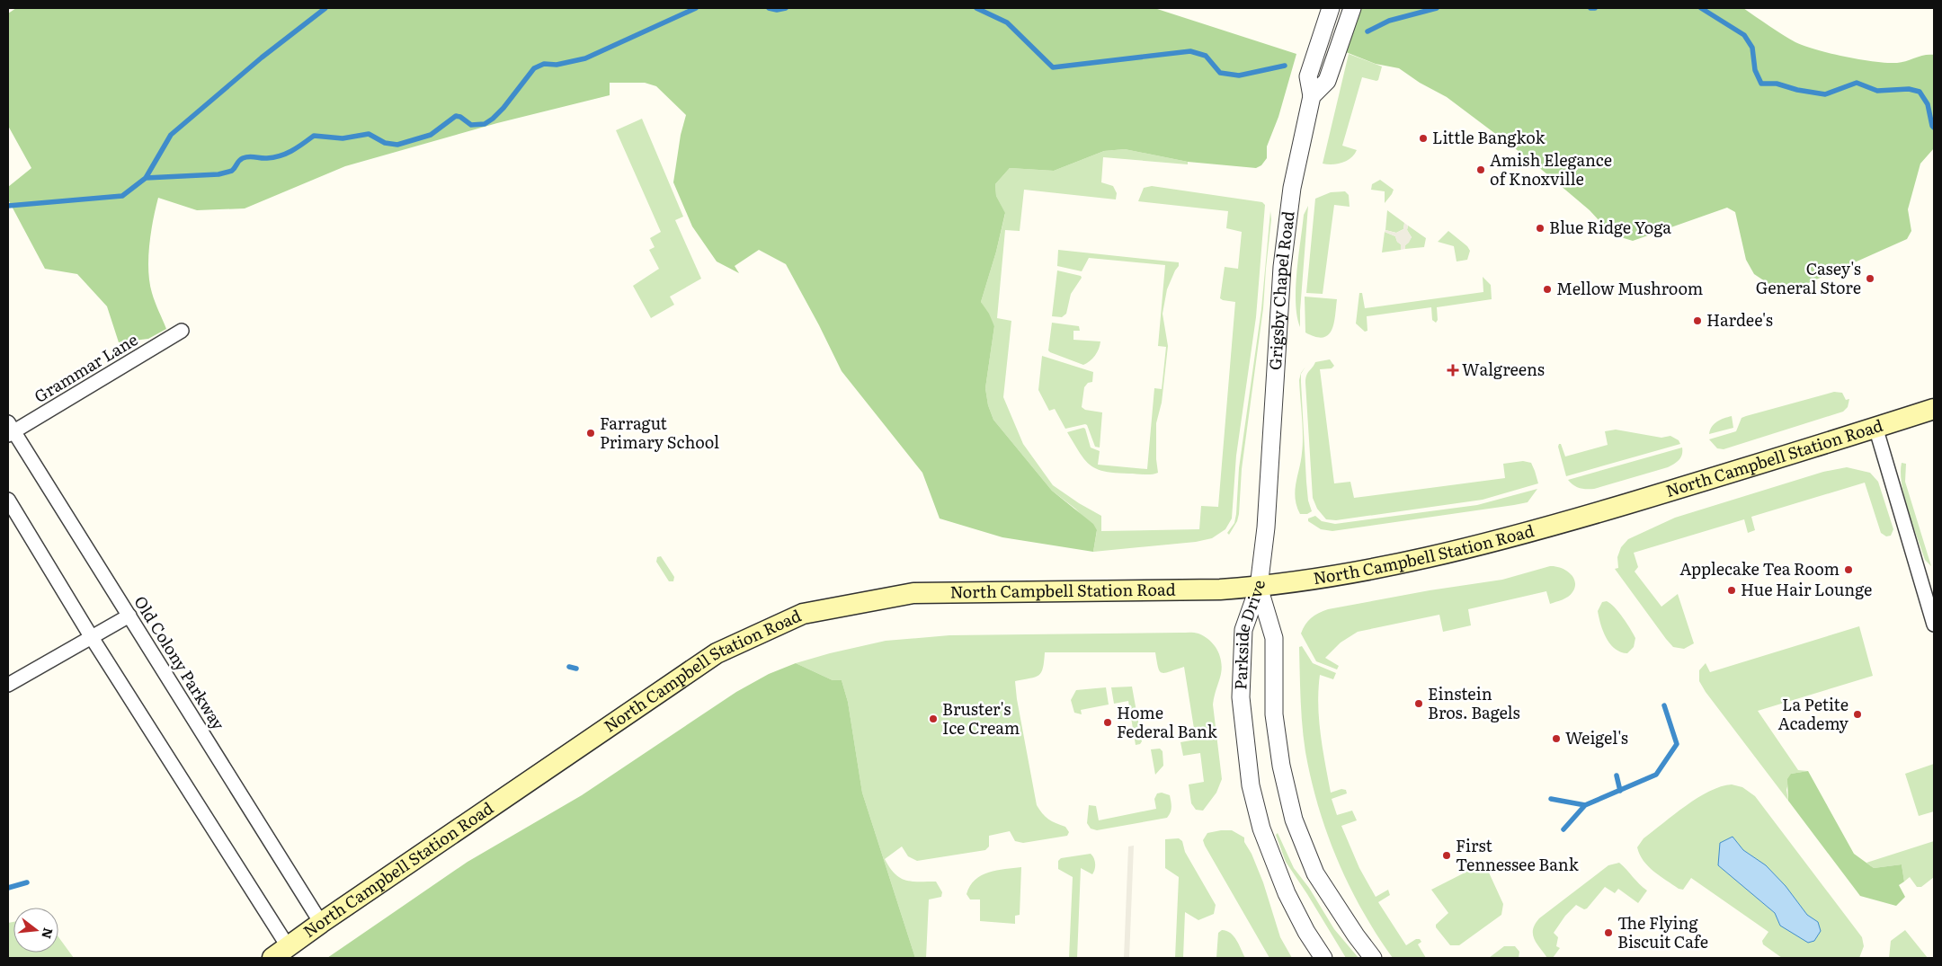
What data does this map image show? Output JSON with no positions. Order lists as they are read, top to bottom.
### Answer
{
  "streets": {
    "main road": ["North Campbell Station Road"],
    "street": [
      "Grigsby Chapel Road",
      "Grammar Lane",
      "Parkside Drive",
      "Old Colony Parkway"
    ]
  },
  "crossings": [
    ["Grigsby Chapel Road", "North Campbell Station Road"],
    ["Grigsby Chapel Road", "Parkside Drive"],
    ["Grammar Lane", "Old Colony Parkway"],
    ["North Campbell Station Road", "Parkside Drive"],
    ["North Campbell Station Road", "Old Colony Parkway"]
  ],
  "places": {
    "other": [
      "Little Bangkok",
      "Amish Elegance of Knoxville",
      "Blue Ridge Yoga",
      "Casey's General Store",
      "Mellow Mushroom",
      "Hardee's",
      "Farragut Primary School",
      "Applecake Tea Room",
      "Hue Hair Lounge",
      "Einstein Bros. Bagels",
      "La Petite Academy",
      "Bruster's Ice Cream",
      "Home Federal Bank",
      "Weigel's",
      "First Tennessee Bank",
      "The Flying Biscuit Cafe"
    ],
    "health": ["Walgreens"]
  },
  "north": "right"
}
